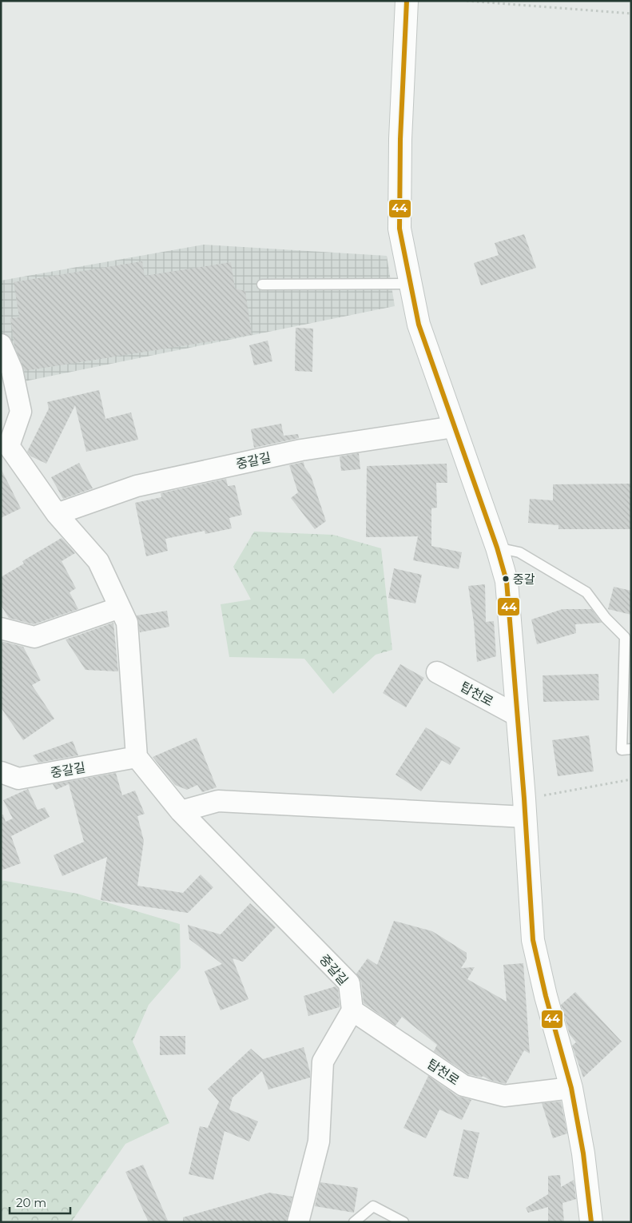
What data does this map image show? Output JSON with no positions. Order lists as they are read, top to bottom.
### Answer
{
  "streets": {
    "main road": ["탑천로"],
    "street": ["중갈길"]
  },
  "crossings": [
    ["중갈길", "탑천로"]
  ],
  "places": ["중갈"],
  "lines": ["transit line 44"],
  "scale_bar": "20 m"
}
